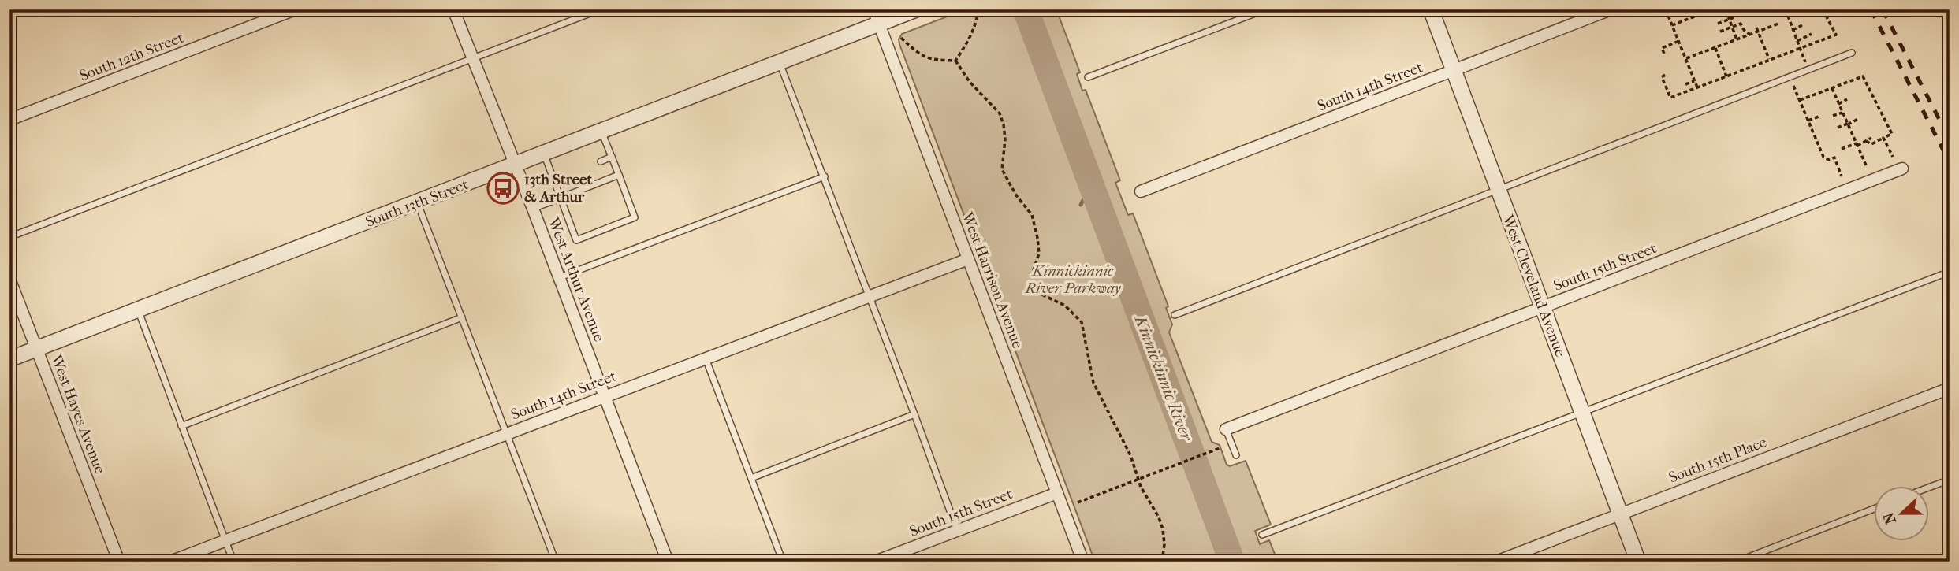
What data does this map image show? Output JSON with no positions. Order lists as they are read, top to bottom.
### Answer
{
  "streets": {
    "street": [
      "South 12th Street",
      "South 14th Street",
      "South 13th Street",
      "South 15th Street",
      "West Arthur Avenue",
      "West Harrison Avenue",
      "West Cleveland Avenue",
      "West Hayes Avenue",
      "South 15th Place"
    ]
  },
  "crossings": [
    ["South 14th Street", "West Arthur Avenue"],
    ["South 14th Street", "West Harrison Avenue"],
    ["South 14th Street", "West Cleveland Avenue"],
    ["South 13th Street", "West Arthur Avenue"],
    ["South 13th Street", "West Harrison Avenue"],
    ["South 13th Street", "West Hayes Avenue"],
    ["South 15th Street", "West Harrison Avenue"],
    ["South 15th Street", "West Cleveland Avenue"],
    ["West Cleveland Avenue", "South 15th Place"]
  ],
  "water": ["Kinnickinnic River"],
  "parks": ["Kinnickinnic River Parkway"],
  "places": {
    "bus stop": ["13th Street & Arthur"]
  },
  "north": "left"
}
